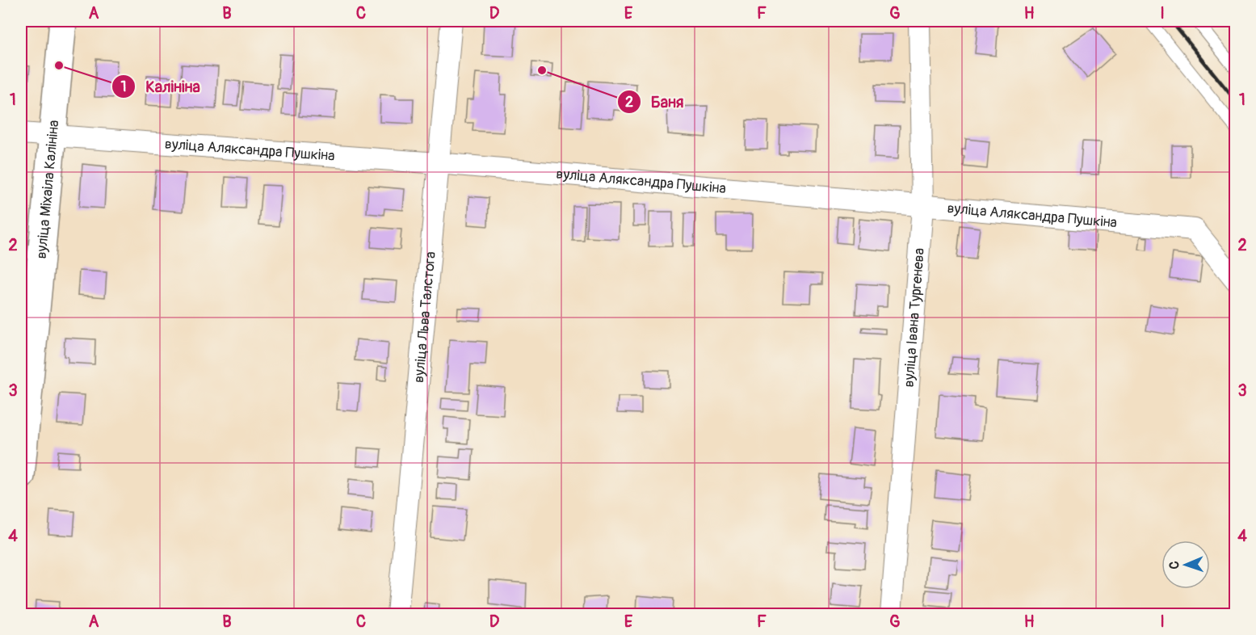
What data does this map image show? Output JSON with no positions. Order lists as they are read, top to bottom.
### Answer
{
  "streets": {
    "main road": ["вуліца Міхаіла Калініна"],
    "street": ["вуліца Аляксандра Пушкіна", "вуліца Льва Талстога", "вуліца Івана Тургенева"]
  },
  "crossings": [
    ["вуліца Аляксандра Пушкіна", "вуліца Міхаіла Калініна"],
    ["вуліца Аляксандра Пушкіна", "вуліца Льва Талстога"],
    ["вуліца Аляксандра Пушкіна", "вуліца Івана Тургенева"]
  ],
  "places": ["Калініна", "Баня"],
  "north": "left",
  "grid": {
    "columns": [
      "A",
      "B",
      "C",
      "D",
      "E",
      "F",
      "G",
      "H",
      "I"
    ],
    "rows": [
      "1",
      "2",
      "3",
      "4"
    ]
  }
}
